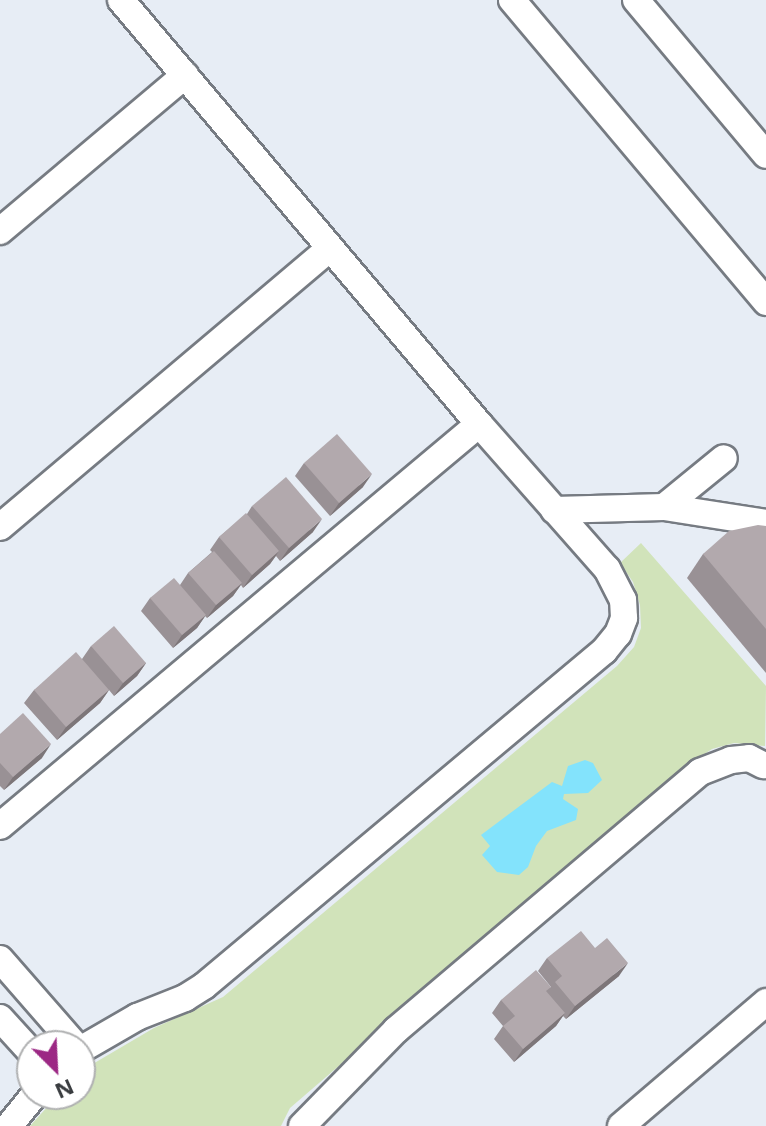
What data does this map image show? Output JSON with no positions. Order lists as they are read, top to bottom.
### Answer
{
  "north": "bottom right"
}
